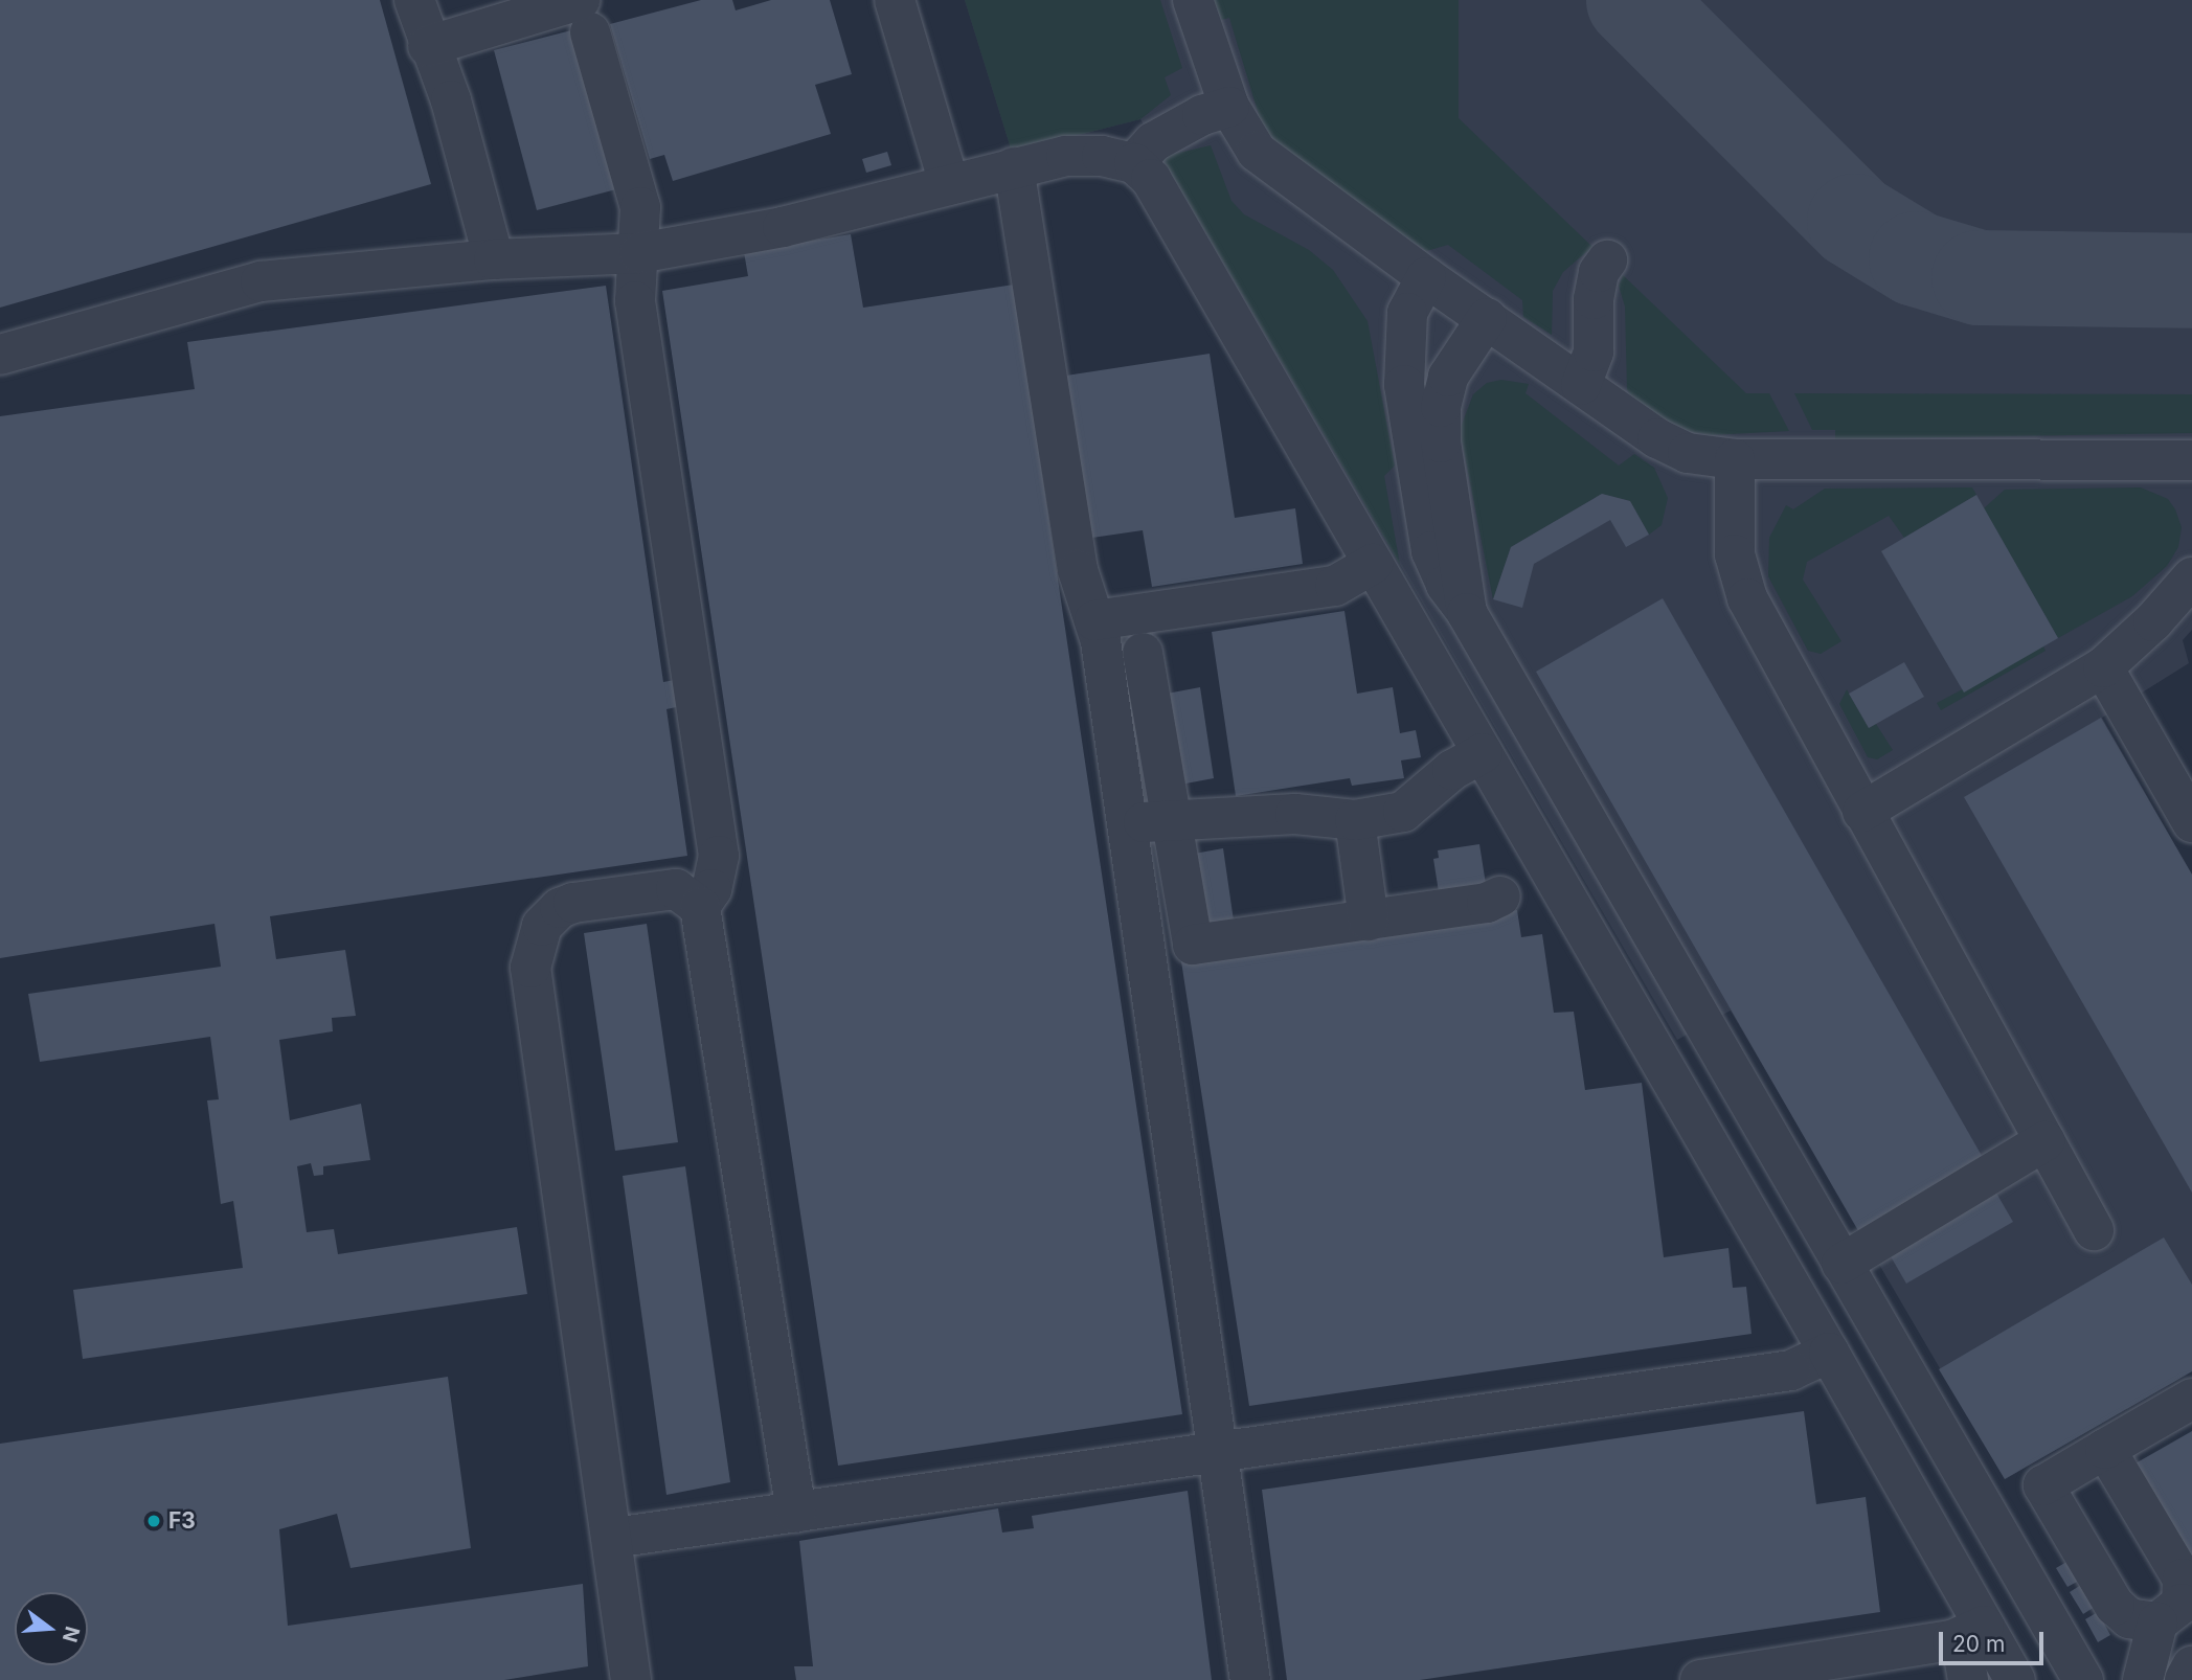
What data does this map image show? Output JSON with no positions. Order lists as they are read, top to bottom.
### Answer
{
  "places": ["F3"],
  "scale_bar": "20 m",
  "north": "right"
}
